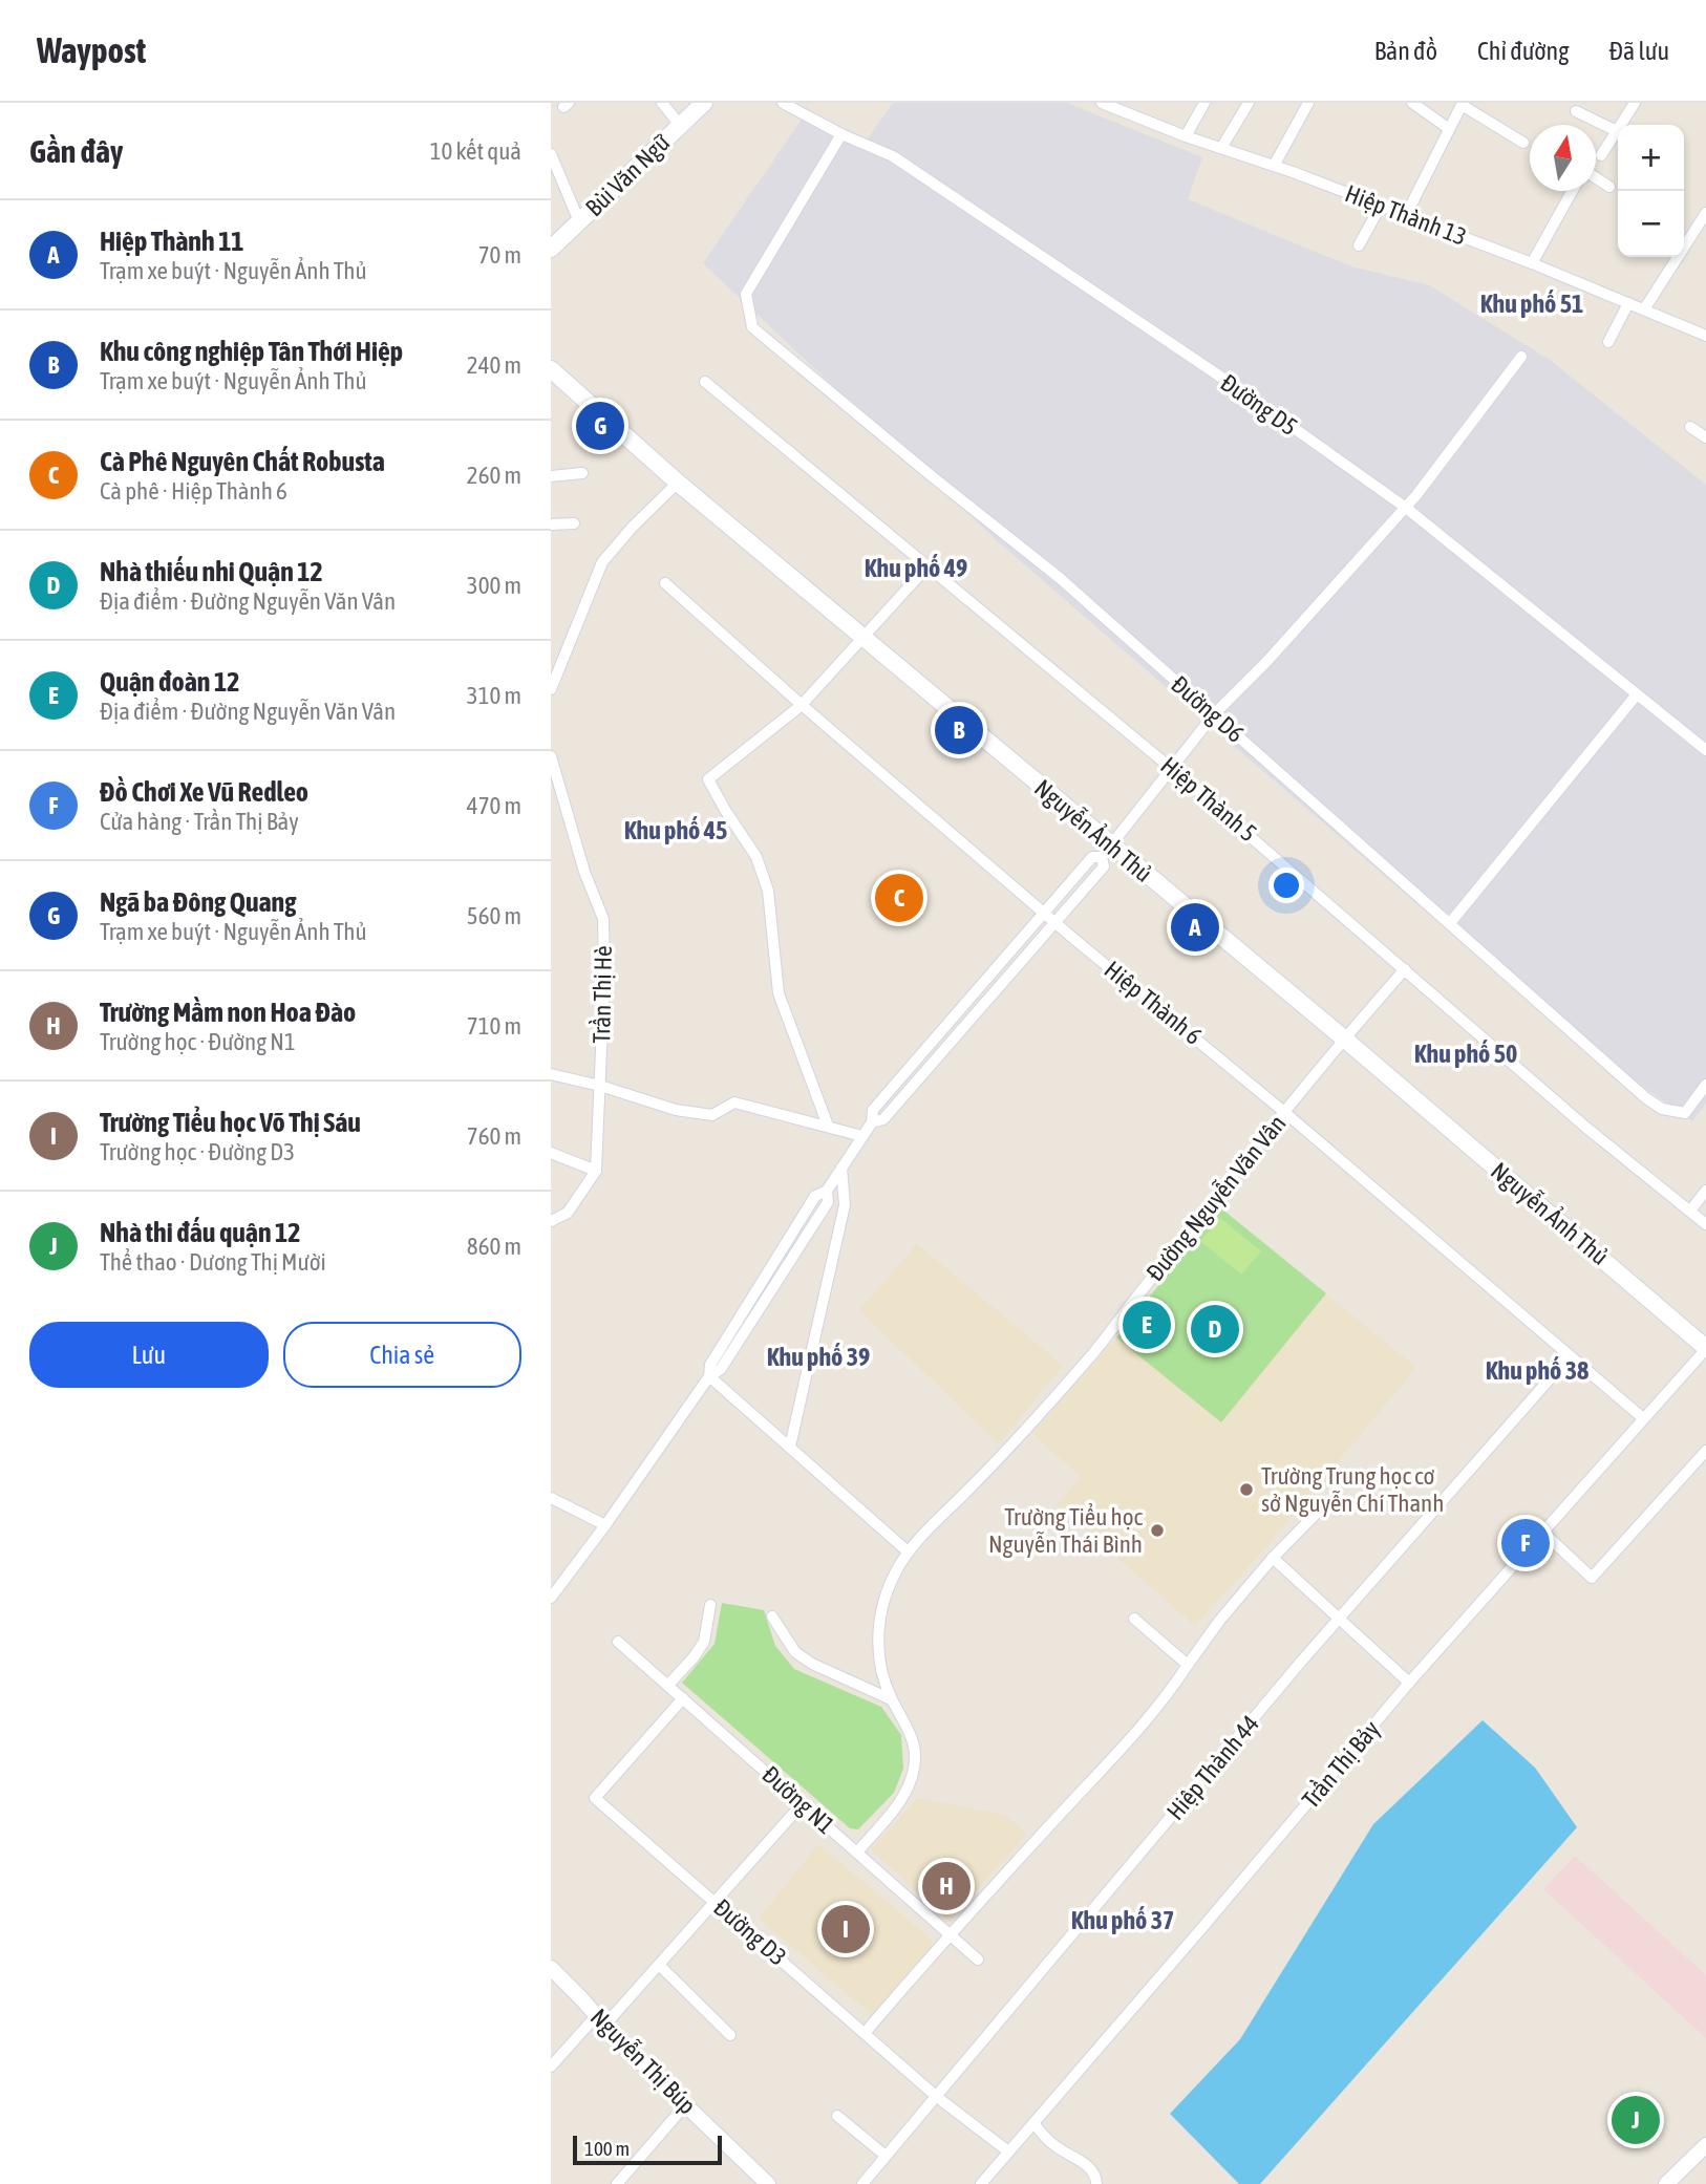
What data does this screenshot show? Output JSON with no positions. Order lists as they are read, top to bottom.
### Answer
{
  "streets": {
    "main road": ["Bùi Văn Ngữ", "Nguyễn Ảnh Thủ"],
    "street": [
      "Hiệp Thành 13",
      "Đường D5",
      "Đường D6",
      "Hiệp Thành 5",
      "Trần Thị Hè",
      "Hiệp Thành 6",
      "Đường Nguyễn Văn Vân",
      "Trần Thị Bảy",
      "Hiệp Thành 44",
      "Đường N1",
      "Đường D3",
      "Nguyễn Thị Búp"
    ]
  },
  "crossings": [
    ["Đường D5", "Đường D6"],
    ["Hiệp Thành 5", "Đường Nguyễn Văn Vân"],
    ["Nguyễn Ảnh Thủ", "Đường Nguyễn Văn Vân"],
    ["Nguyễn Ảnh Thủ", "Trần Thị Bảy"],
    ["Hiệp Thành 6", "Đường Nguyễn Văn Vân"],
    ["Hiệp Thành 6", "Trần Thị Bảy"],
    ["Hiệp Thành 6", "Hiệp Thành 44"],
    ["Đường Nguyễn Văn Vân", "Đường N1"],
    ["Trần Thị Bảy", "Đường D3"],
    ["Hiệp Thành 44", "Đường D3"],
    ["Đường N1", "Đường D3"]
  ],
  "districts": [
    "Khu phố 51",
    "Khu phố 49",
    "Khu phố 45",
    "Khu phố 50",
    "Khu phố 39",
    "Khu phố 38",
    "Khu phố 37"
  ],
  "places": ["Trường Trung học cơ sở Nguyễn Chí Thanh", "Trường Tiểu học Nguyễn Thái Bình"],
  "scale_bar": "100 m",
  "north": "top",
  "page": {
    "header": "Waypost",
    "nav": ["Bản đồ", "Chỉ đường", "Đã lưu"],
    "heading": ["Gần đây", "10 kết quả"],
    "map_buttons": ["+", "−"],
    "list": [
      {
        "mark": "A",
        "name": "Hiệp Thành 11",
        "note": "Trạm xe buýt · Nguyễn Ảnh Thủ",
        "value": "70 m"
      },
      {
        "mark": "B",
        "name": "Khu công nghiệp Tân Thới Hiệp",
        "note": "Trạm xe buýt · Nguyễn Ảnh Thủ",
        "value": "240 m"
      },
      {
        "mark": "C",
        "name": "Cà Phê Nguyên Chất Robusta",
        "note": "Cà phê · Hiệp Thành 6",
        "value": "260 m"
      },
      {
        "mark": "D",
        "name": "Nhà thiếu nhi Quận 12",
        "note": "Địa điểm · Đường Nguyễn Văn Vân",
        "value": "300 m"
      },
      {
        "mark": "E",
        "name": "Quận đoàn 12",
        "note": "Địa điểm · Đường Nguyễn Văn Vân",
        "value": "310 m"
      },
      {
        "mark": "F",
        "name": "Đồ Chơi Xe Vũ Redleo",
        "note": "Cửa hàng · Trần Thị Bảy",
        "value": "470 m"
      },
      {
        "mark": "G",
        "name": "Ngã ba Đông Quang",
        "note": "Trạm xe buýt · Nguyễn Ảnh Thủ",
        "value": "560 m"
      },
      {
        "mark": "H",
        "name": "Trường Mầm non Hoa Đào",
        "note": "Trường học · Đường N1",
        "value": "710 m"
      },
      {
        "mark": "I",
        "name": "Trường Tiểu học Võ Thị Sáu",
        "note": "Trường học · Đường D3",
        "value": "760 m"
      },
      {
        "mark": "J",
        "name": "Nhà thi đấu quận 12",
        "note": "Thể thao · Dương Thị Mười",
        "value": "860 m"
      }
    ],
    "pins": [
      "G",
      "B",
      "C",
      "A",
      "E",
      "D",
      "F",
      "H",
      "I",
      "J"
    ],
    "buttons": ["Lưu", "Chia sẻ"],
    "scale": "100 m"
  }
}
